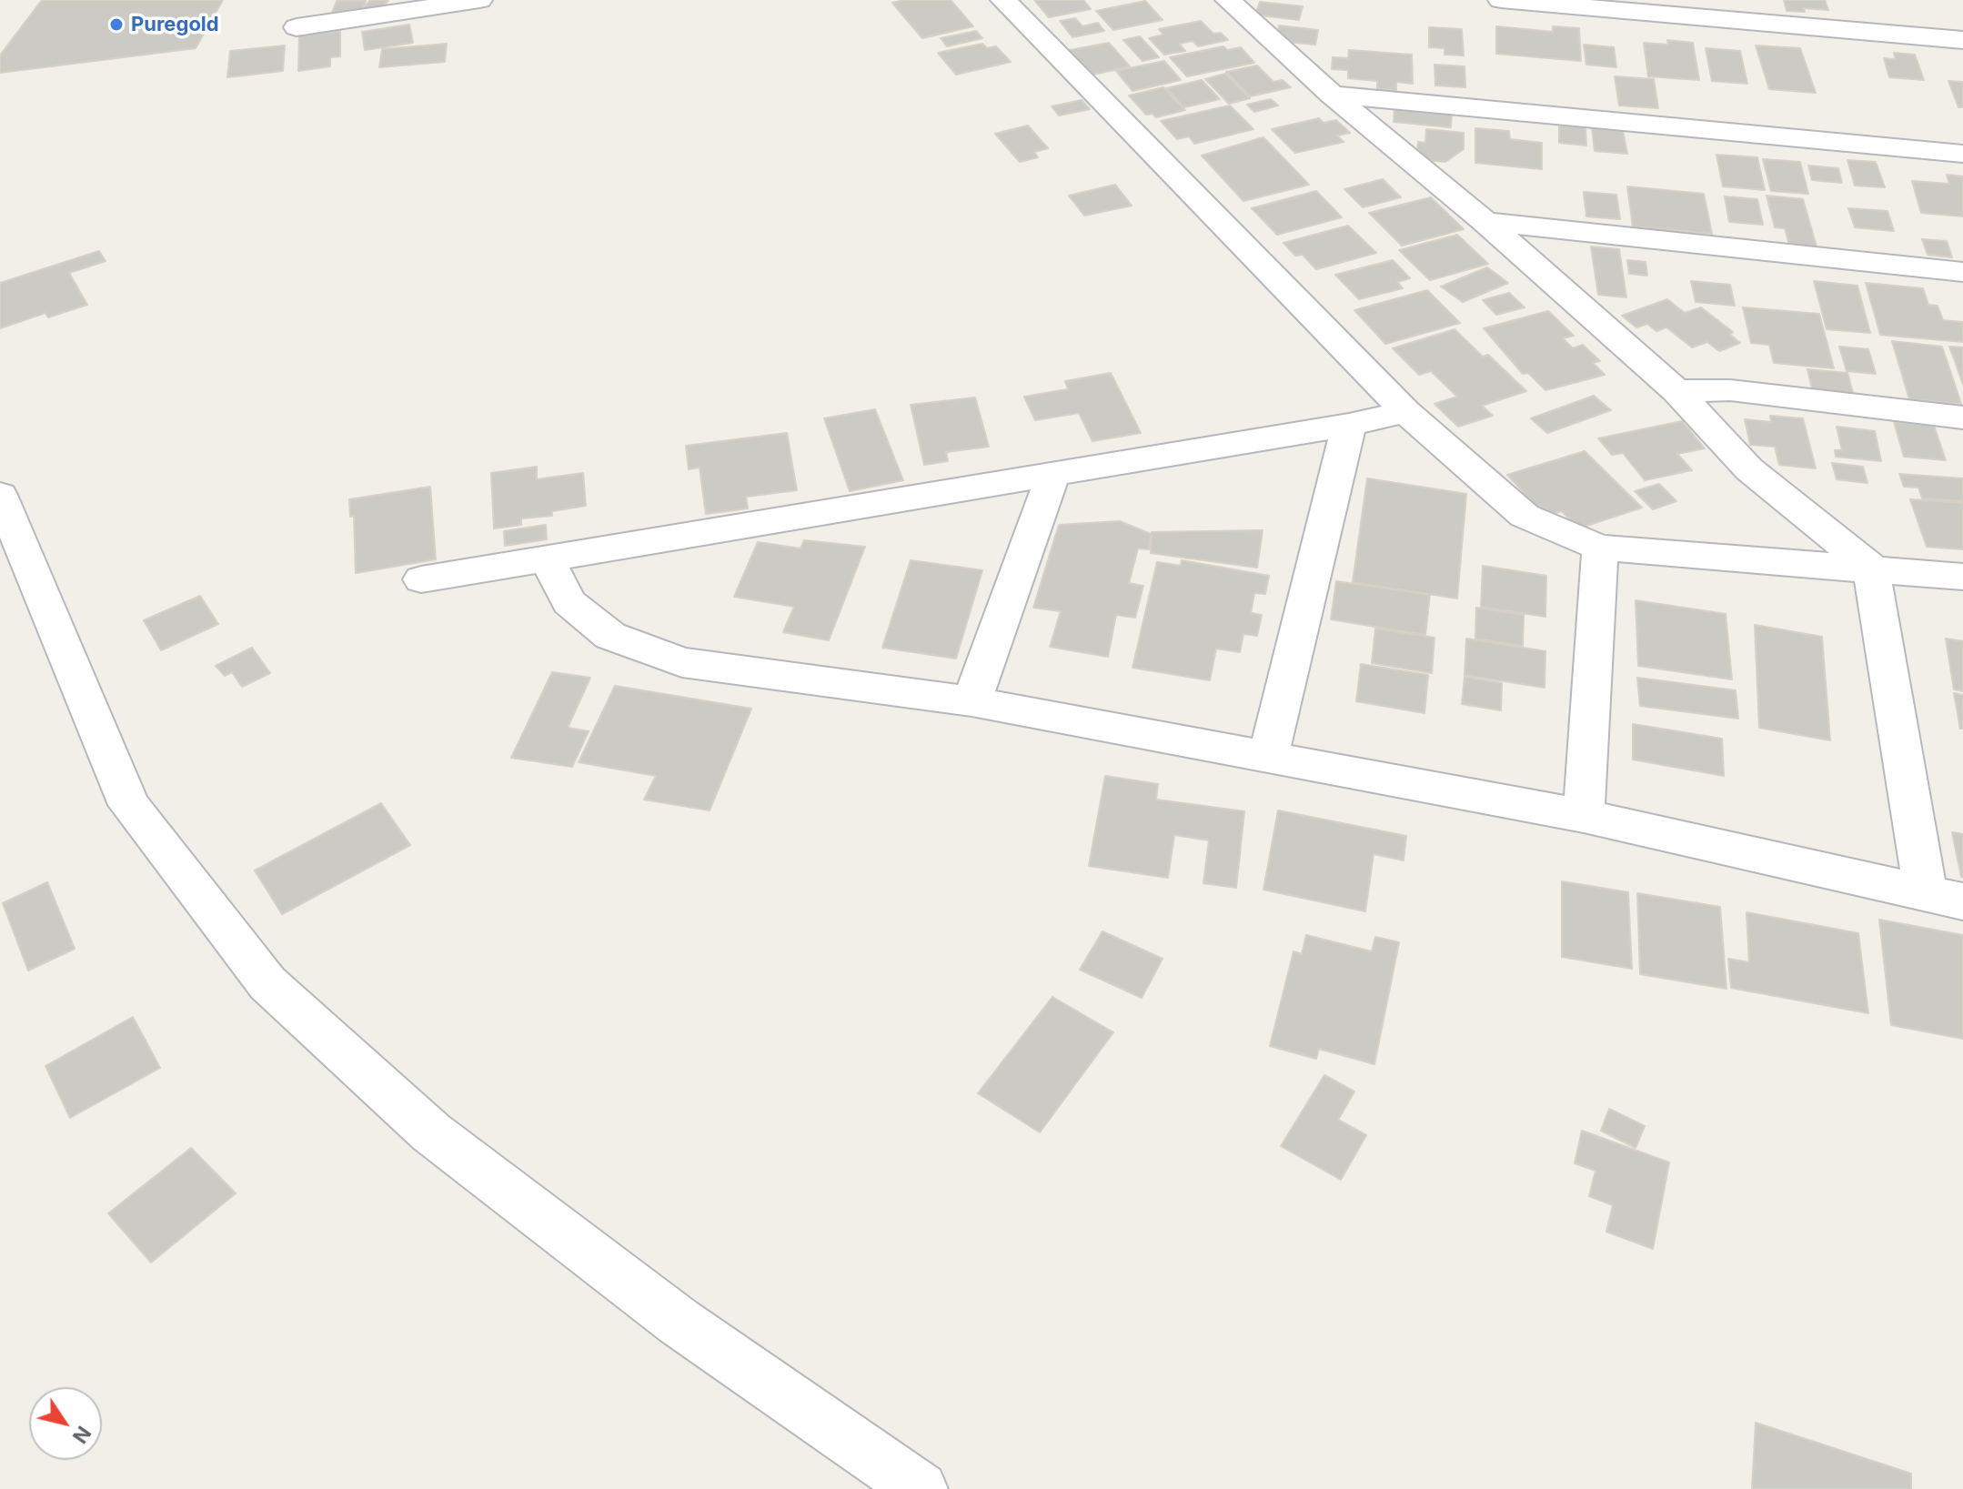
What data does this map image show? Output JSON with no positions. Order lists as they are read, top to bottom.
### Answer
{
  "places": ["Puregold"],
  "north": "bottom right"
}
